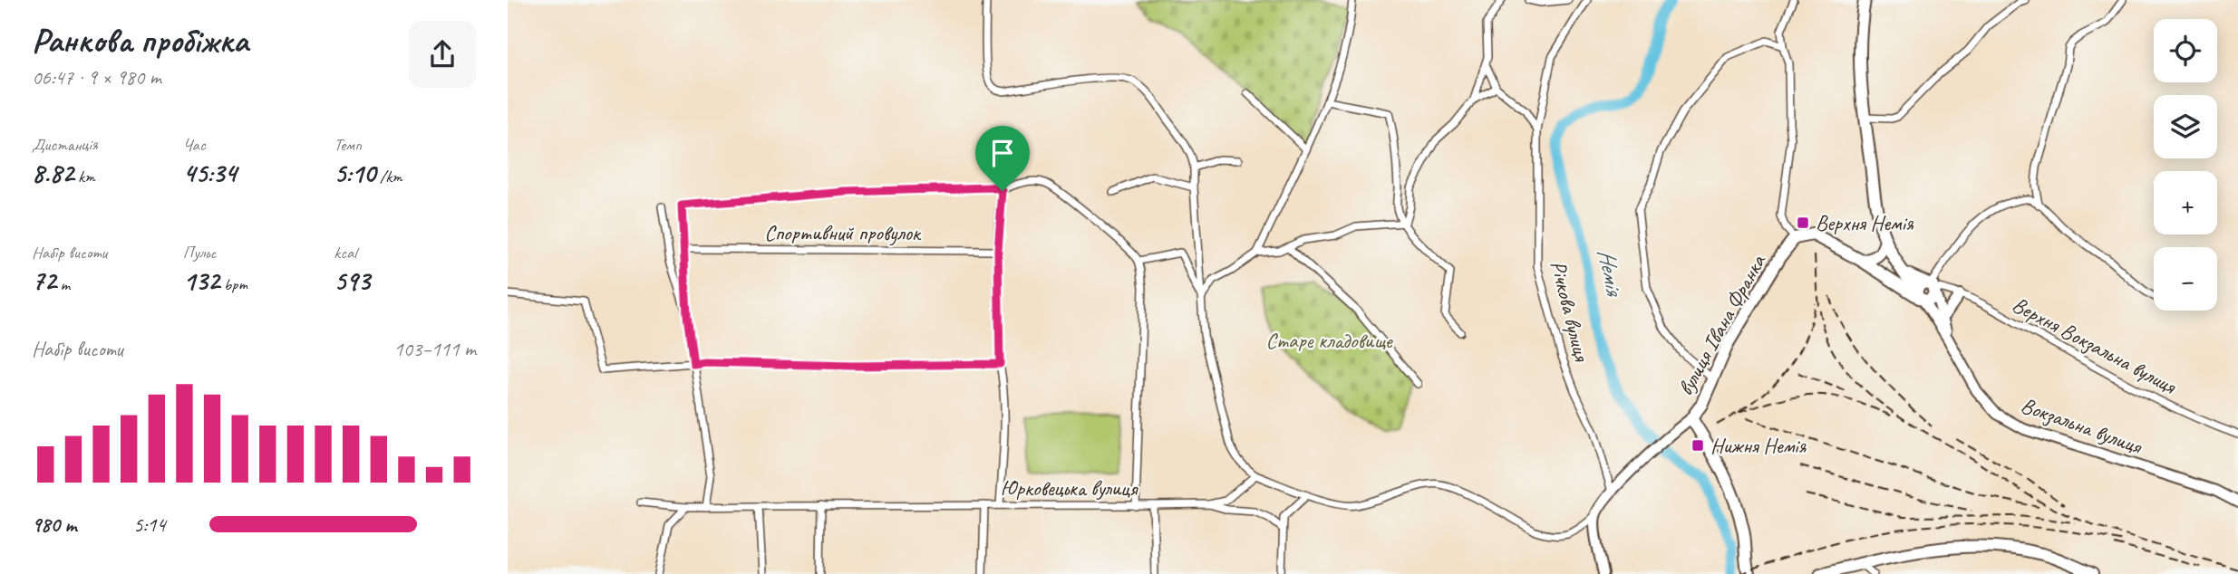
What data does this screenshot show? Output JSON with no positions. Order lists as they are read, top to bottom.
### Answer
{
  "streets": {
    "highway": ["вулиця Івана Франка", "Вокзальна вулиця"],
    "street": [
      "Спортивний провулок",
      "Річкова вулиця",
      "Верхня Вокзальна вулиця",
      "Юрковецька вулиця"
    ]
  },
  "crossings": [
    ["Річкова вулиця", "вулиця Івана Франка"],
    ["вулиця Івана Франка", "Вокзальна вулиця"],
    ["Верхня Вокзальна вулиця", "Вокзальна вулиця"]
  ],
  "water": ["Немія"],
  "parks": ["Старе кладовище"],
  "places": {
    "transit": ["Верхня Немія", "Нижня Немія"]
  },
  "page": {
    "heading": ["Ранкова пробіжка", "06:47 · 9 × 980 m"],
    "map_buttons": ["+", "−"],
    "stats": [
      ["Дистанція", "8.82 km"],
      ["Час", "45:34"],
      ["Темп", "5:10 /km"],
      ["Набір висоти", "72 m"],
      ["Пульс", "132 bpm"],
      ["kcal", "593"]
    ],
    "chart": ["Набір висоти", "103–111 m"],
    "list": [
      {
        "name": "980 m",
        "note": "5:14"
      }
    ]
  }
}
